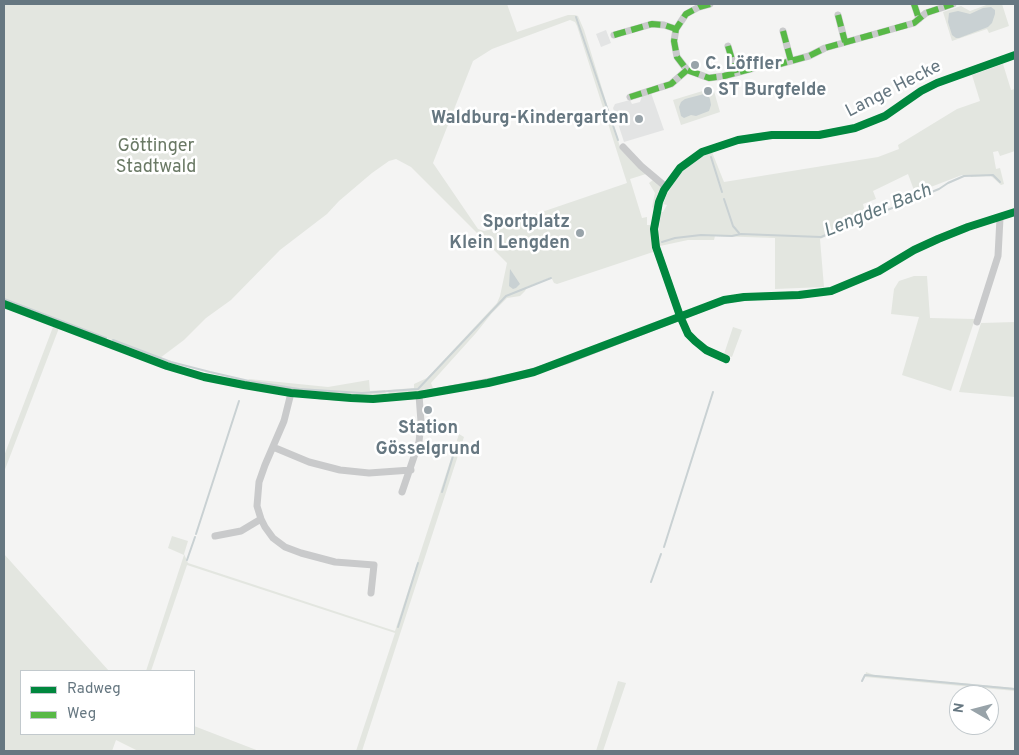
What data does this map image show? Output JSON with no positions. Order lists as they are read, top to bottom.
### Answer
{
  "streets": {
    "street": ["Lange Hecke"]
  },
  "water": ["Lengder Bach"],
  "parks": ["Göttinger Stadtwald"],
  "places": [
    "C. Löffler",
    "ST Burgfelde",
    "Waldburg-Kindergarten",
    "Sportplatz Klein Lengden",
    "Station Gösselgrund"
  ],
  "legend": ["Radweg", "Weg"],
  "north": "left"
}
